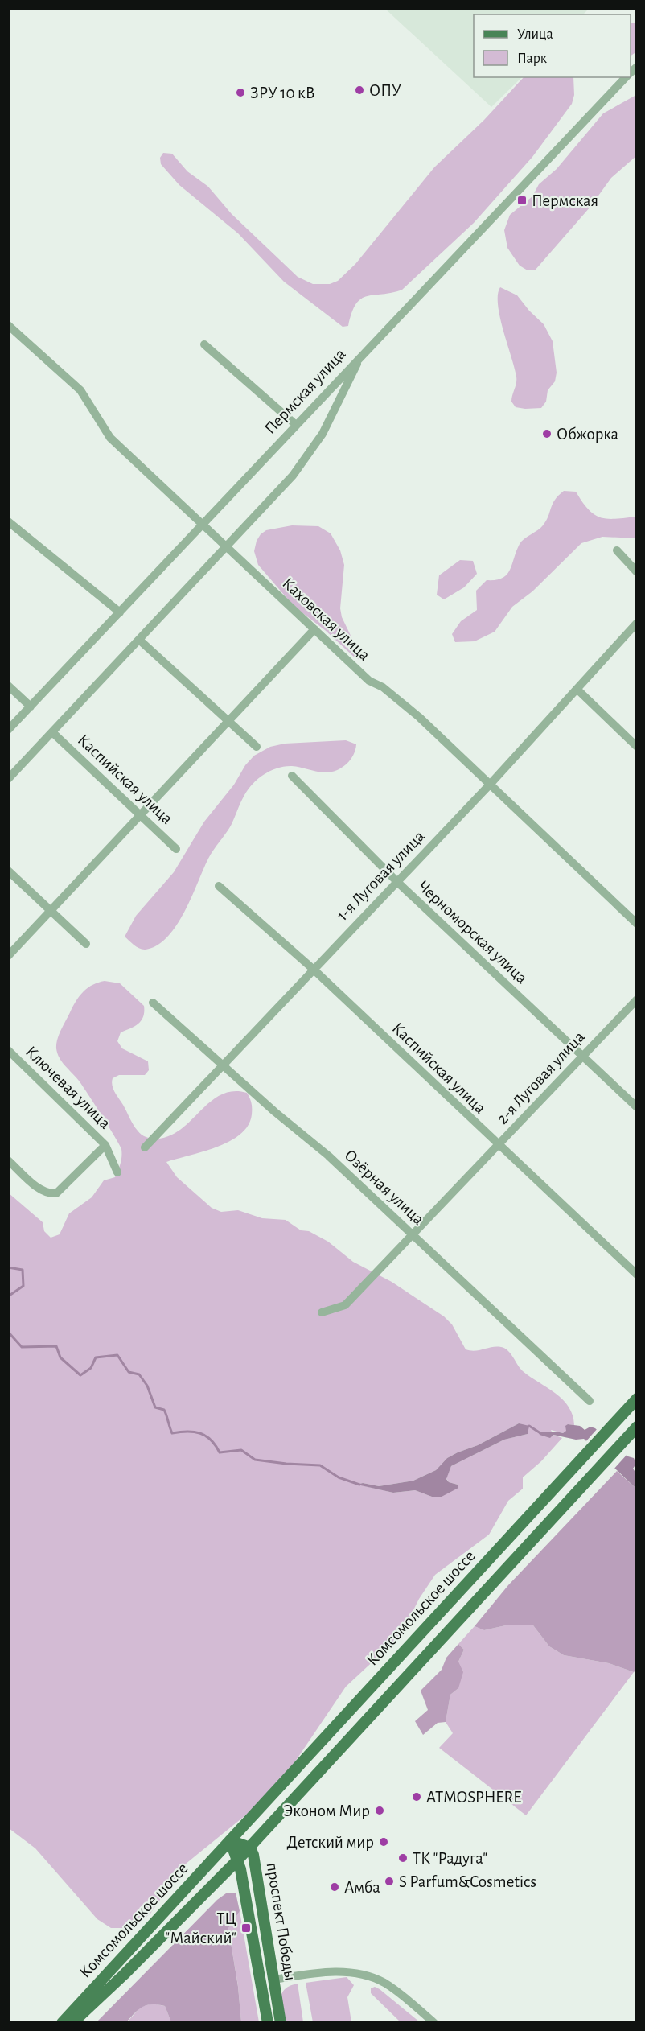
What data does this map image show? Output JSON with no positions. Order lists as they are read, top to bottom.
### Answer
{
  "streets": {
    "main road": ["Комсомольское шоссе", "проспект Победы"],
    "street": [
      "Пермская улица",
      "Каховская улица",
      "Каспийская улица",
      "1-я Луговая улица",
      "Черноморская улица",
      "2-я Луговая улица",
      "Ключевая улица",
      "Озёрная улица"
    ]
  },
  "crossings": [
    ["Пермская улица", "Каховская улица"],
    ["Каховская улица", "1-я Луговая улица"],
    ["Каспийская улица", "1-я Луговая улица"],
    ["Каспийская улица", "2-я Луговая улица"],
    ["1-я Луговая улица", "Черноморская улица"],
    ["1-я Луговая улица", "Озёрная улица"],
    ["Черноморская улица", "2-я Луговая улица"],
    ["2-я Луговая улица", "Озёрная улица"],
    ["Комсомольское шоссе", "проспект Победы"]
  ],
  "places": {
    "other": [
      "ОПУ",
      "ЗРУ 10 кВ",
      "Обжорка",
      "ATMOSPHERE",
      "Эконом Мир",
      "Детский мир",
      "ТК \"Радуга\"",
      "S Parfum&Cosmetics",
      "Амба"
    ],
    "transit": ["Пермская", "ТЦ \"Майский\""]
  },
  "legend": ["Улица", "Парк"]
}
